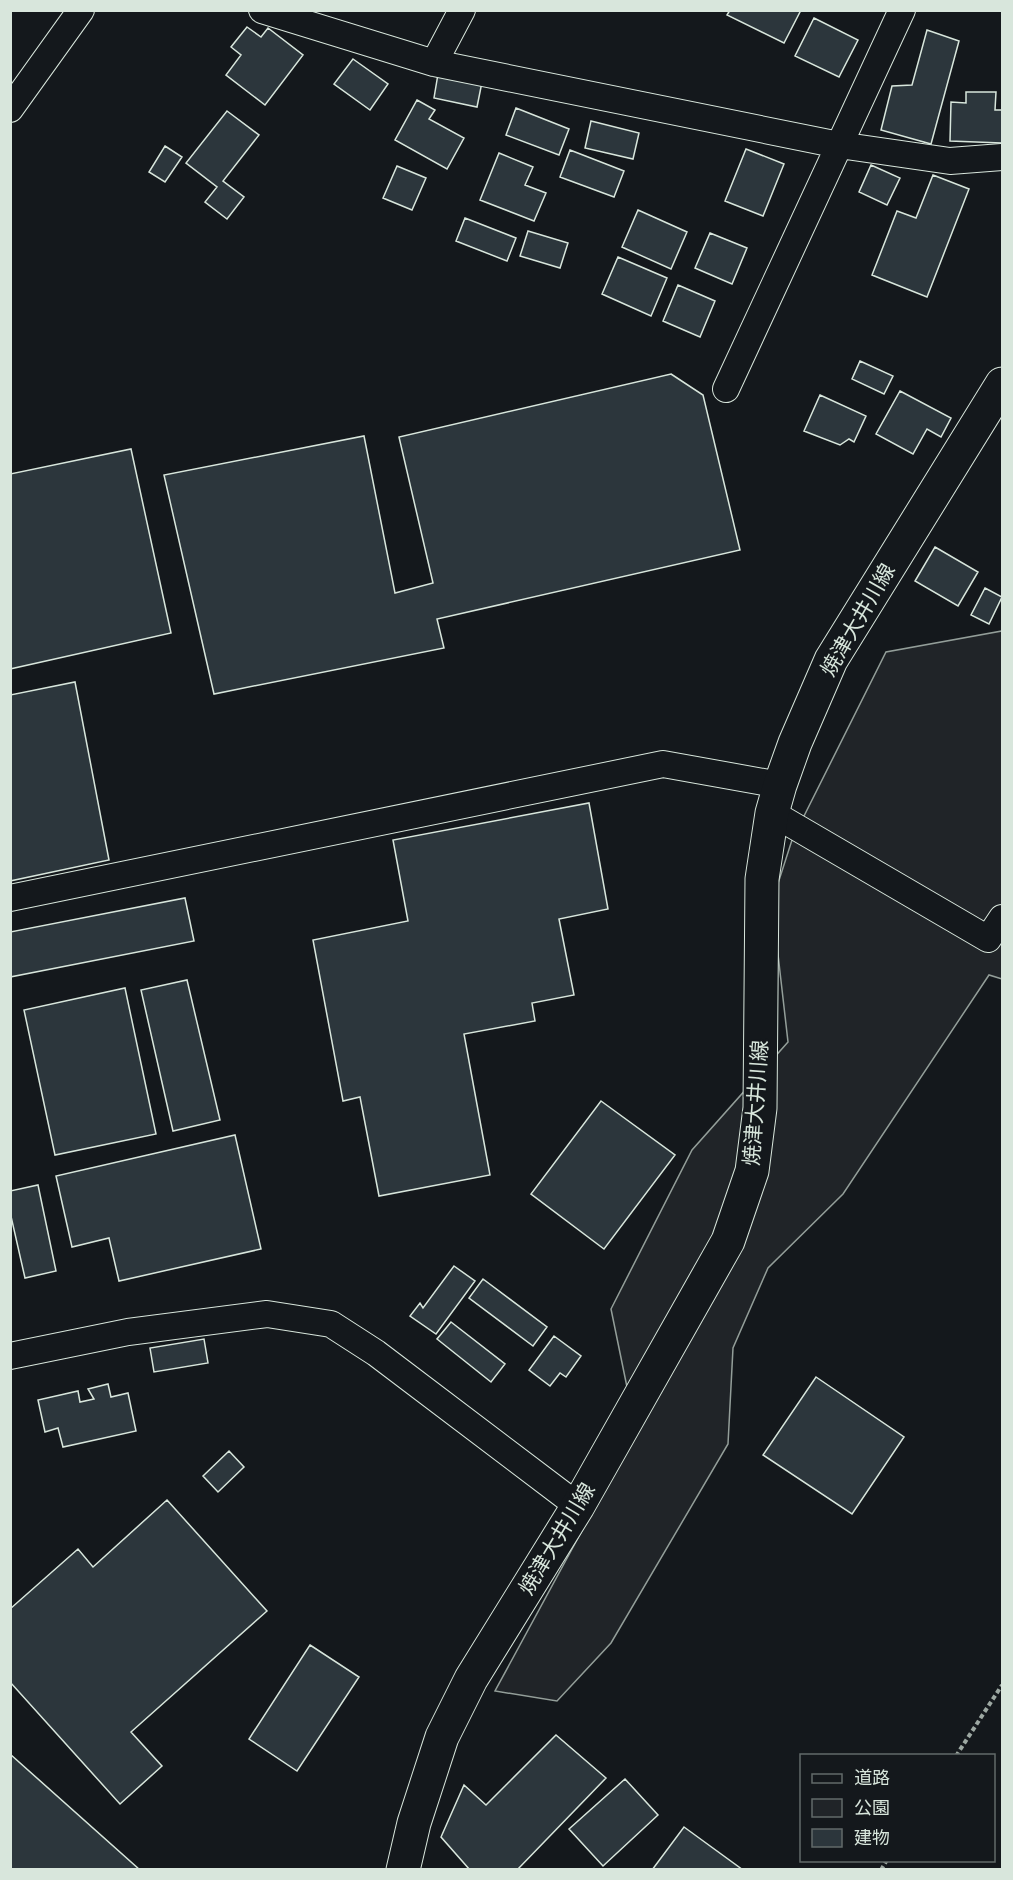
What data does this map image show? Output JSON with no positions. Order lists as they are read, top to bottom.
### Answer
{
  "streets": {
    "main road": ["焼津大井川線"]
  },
  "legend": ["道路", "公園", "建物"]
}
